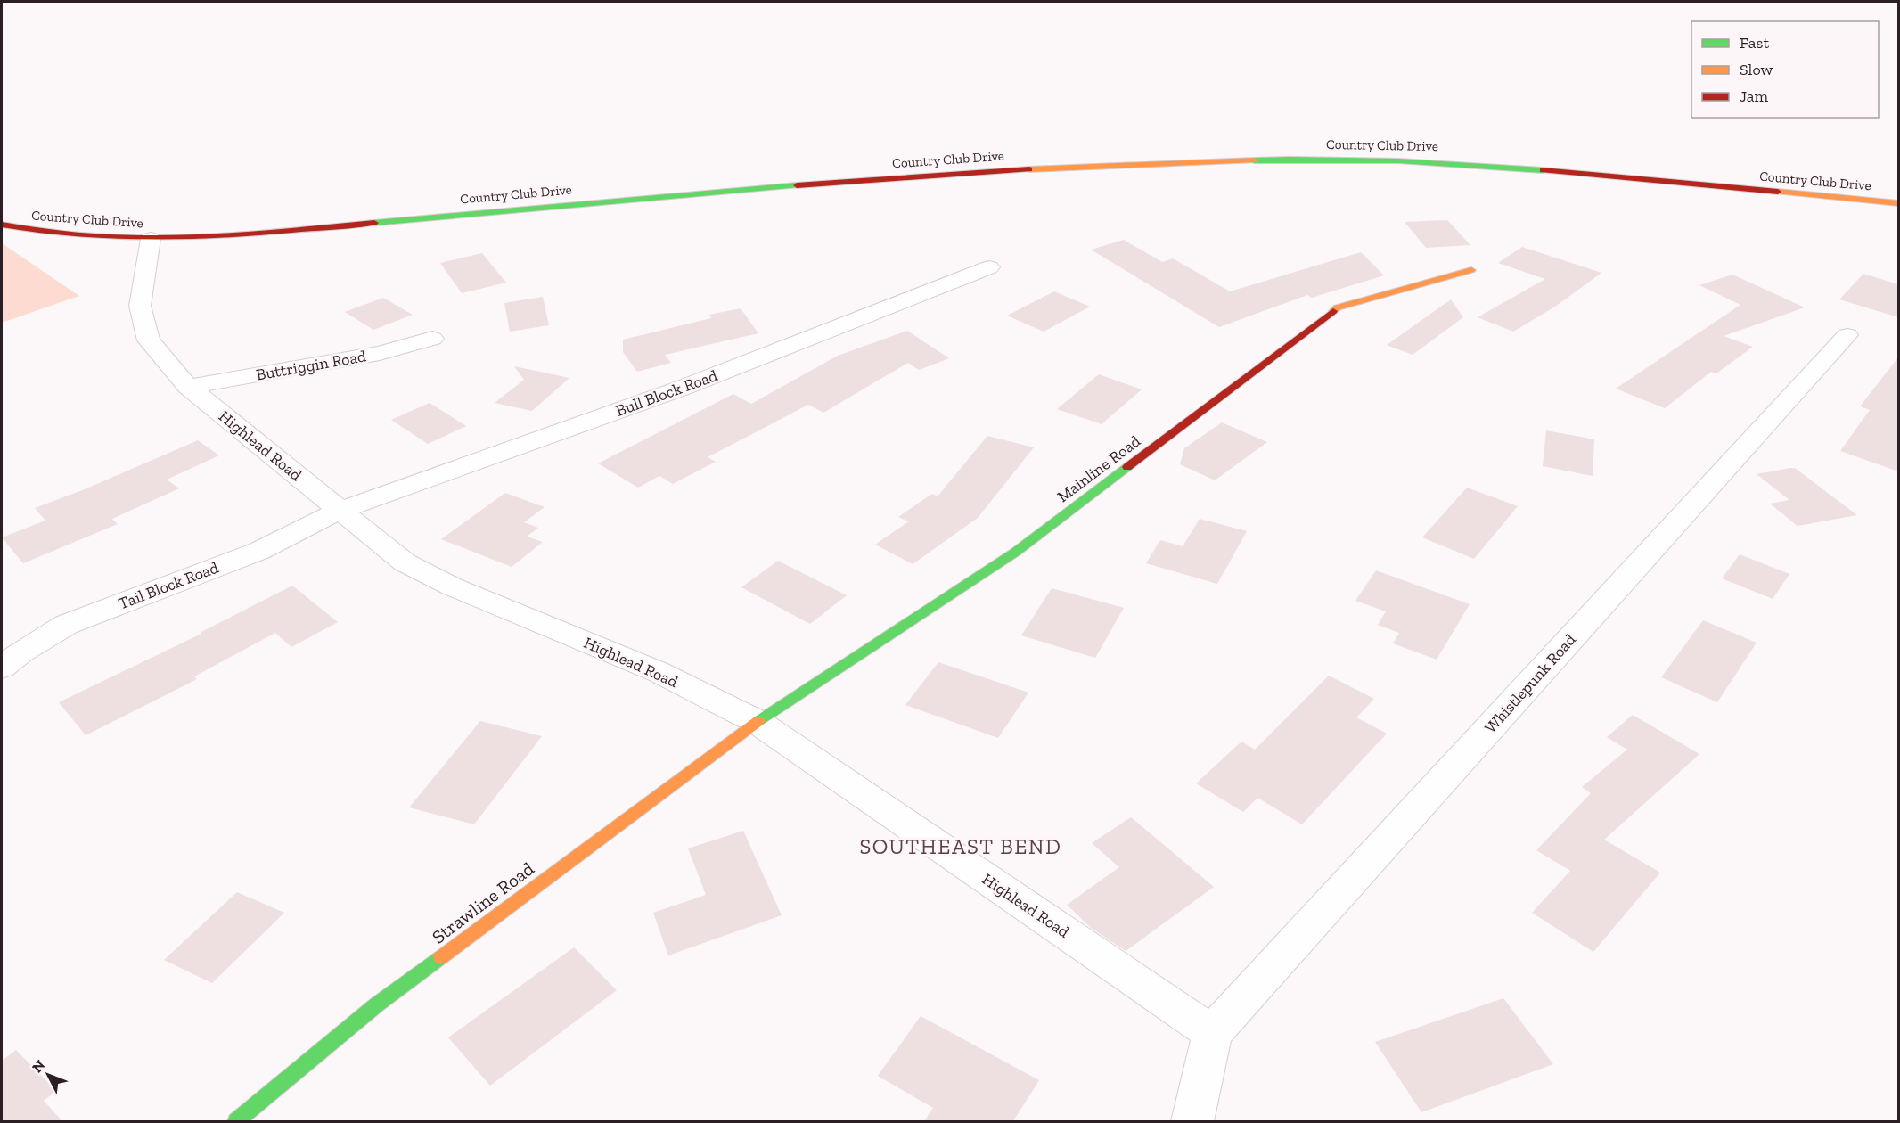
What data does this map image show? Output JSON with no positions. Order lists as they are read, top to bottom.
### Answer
{
  "streets": {
    "street": [
      "Country Club Drive",
      "Buttriggin Road",
      "Bull Block Road",
      "Highlead Road",
      "Mainline Road",
      "Tail Block Road",
      "Whistlepunk Road",
      "Strawline Road"
    ]
  },
  "crossings": [
    ["Country Club Drive", "Highlead Road"],
    ["Buttriggin Road", "Highlead Road"],
    ["Bull Block Road", "Highlead Road"],
    ["Bull Block Road", "Tail Block Road"],
    ["Highlead Road", "Mainline Road"],
    ["Highlead Road", "Tail Block Road"],
    ["Highlead Road", "Whistlepunk Road"],
    ["Highlead Road", "Strawline Road"],
    ["Mainline Road", "Strawline Road"]
  ],
  "districts": ["SOUTHEAST BEND"],
  "legend": ["Fast", "Slow", "Jam"],
  "north": "top left"
}
